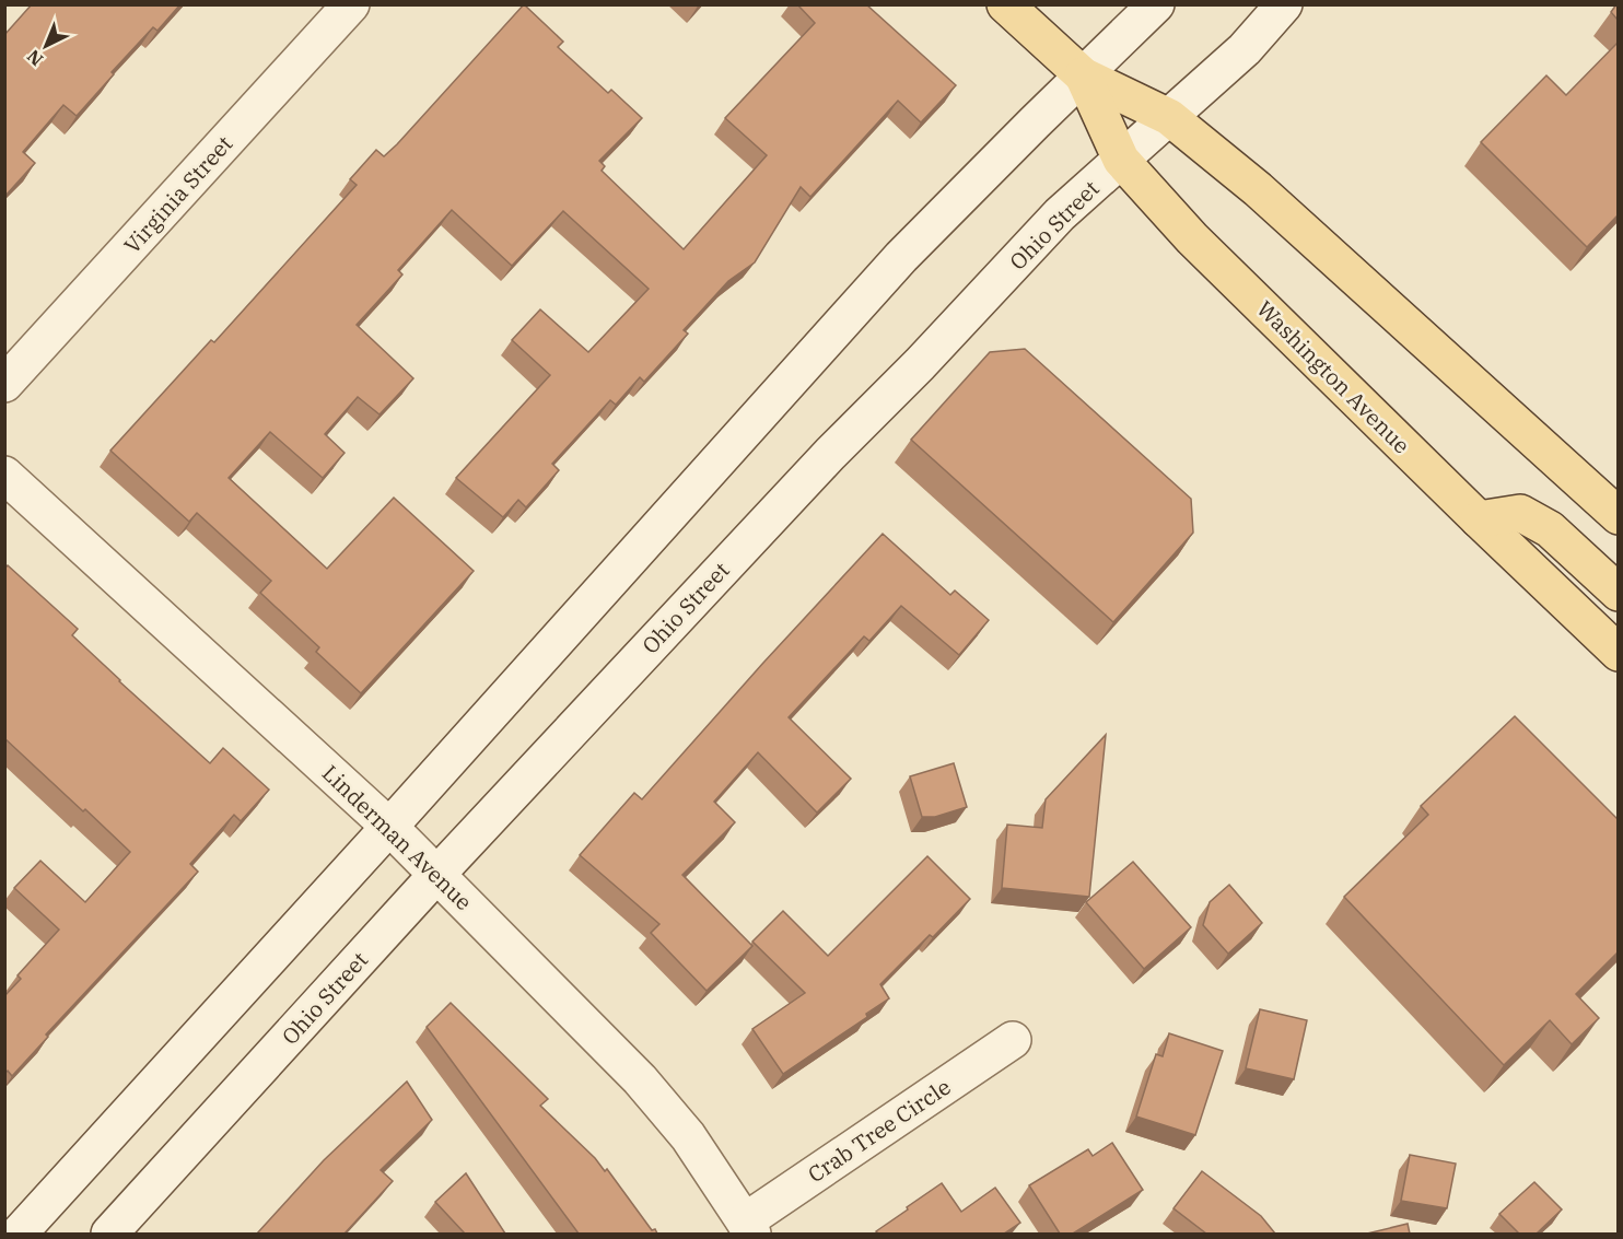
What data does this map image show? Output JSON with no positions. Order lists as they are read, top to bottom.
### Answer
{
  "streets": {
    "main road": ["Washington Avenue"],
    "street": [
      "Virginia Street",
      "Ohio Street",
      "Linderman Avenue",
      "Crab Tree Circle"
    ]
  },
  "crossings": [
    ["Ohio Street", "Washington Avenue"],
    ["Ohio Street", "Linderman Avenue"],
    ["Linderman Avenue", "Crab Tree Circle"]
  ],
  "north": "bottom left"
}
